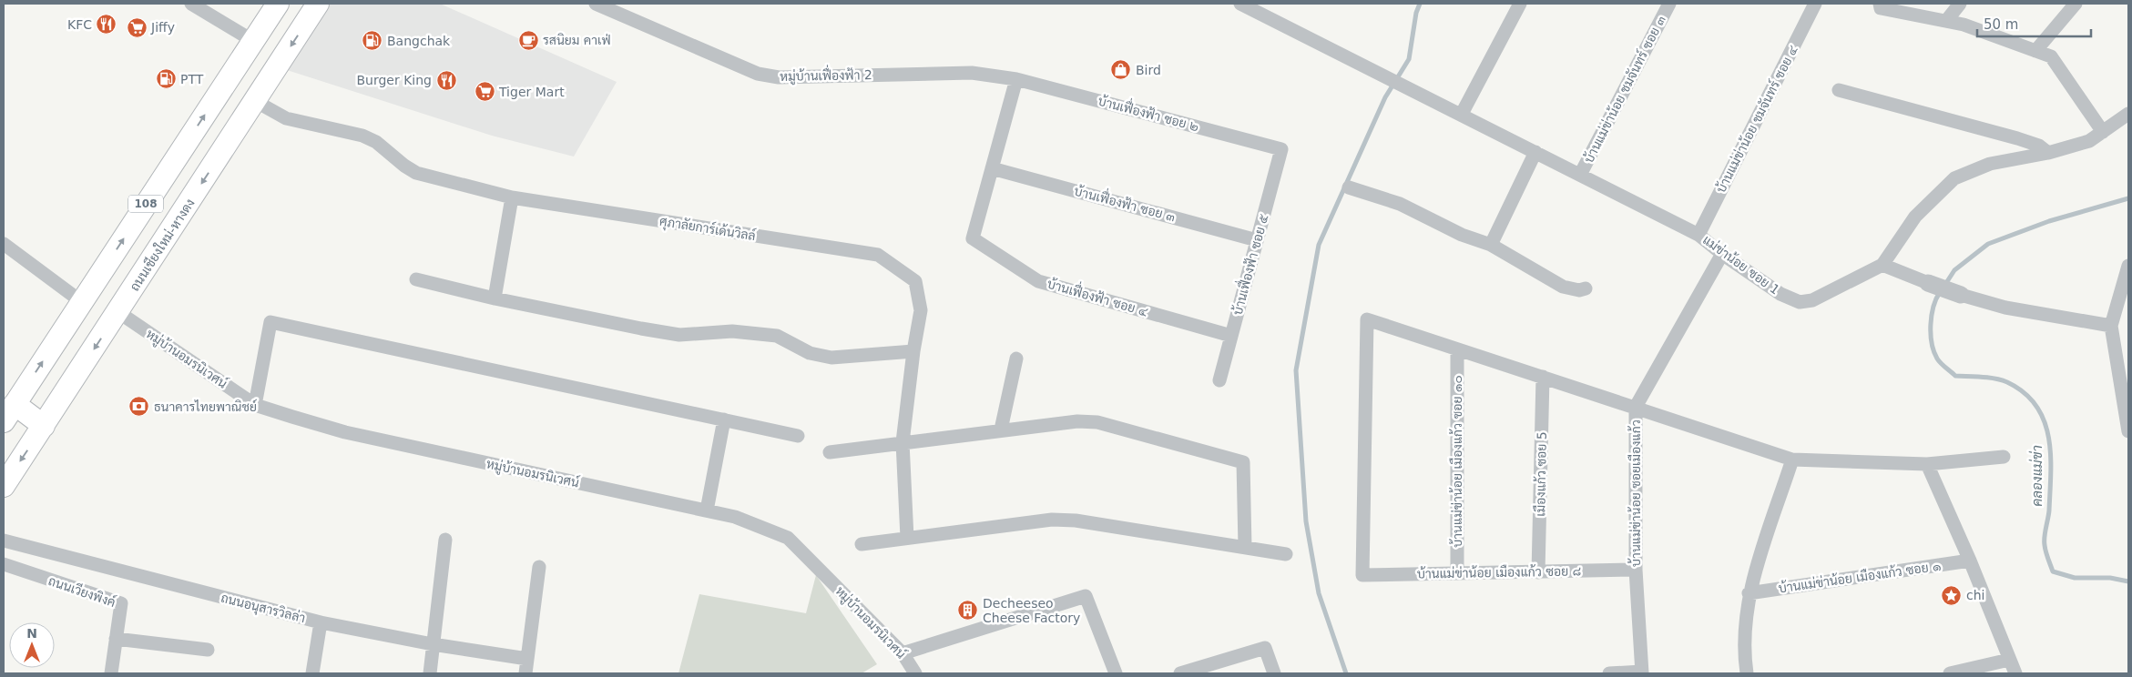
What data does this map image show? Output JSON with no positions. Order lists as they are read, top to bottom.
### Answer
{
  "streets": {
    "main road": ["108", "ถนนเชียงใหม่-หางดง"],
    "street": [
      "หมู่บ้านเฟื่องฟ้า 2",
      "บ้านแม่ข่าน้อย ชมจันทร์ ซอย ๓",
      "บ้านเฟื่องฟ้า ซอย ๒",
      "บ้านแม่ข่าน้อย ชมจันทร์ ซอย ๔",
      "บ้านเฟื่องฟ้า ซอย ๓",
      "ศุภาลัยการ์เด้นวิลล์",
      "บ้านเฟื่องฟ้า ซอย ๕",
      "แม่ข่าน้อย ซอย 1",
      "บ้านเฟื่องฟ้า ซอย ๔",
      "หมู่บ้านอมรนิเวศน์",
      "บ้านแม่ข่าน้อย เมืองแก้ว ซอย ๑๐",
      "เมืองแก้ว ซอย 5",
      "บ้านแม่ข่าน้อย ซอยเมืองแก้ว",
      "บ้านแม่ข่าน้อย เมืองแก้ว ซอย ๘",
      "บ้านแม่ข่าน้อย เมืองแก้ว ซอย ๑",
      "ถนนเวียงพิงค์",
      "ถนนอนุสารวิลล่า"
    ]
  },
  "crossings": [
    ["หมู่บ้านเฟื่องฟ้า 2", "บ้านเฟื่องฟ้า ซอย ๒"],
    ["บ้านแม่ข่าน้อย ชมจันทร์ ซอย ๓", "แม่ข่าน้อย ซอย 1"],
    ["บ้านเฟื่องฟ้า ซอย ๒", "บ้านเฟื่องฟ้า ซอย ๕"],
    ["บ้านแม่ข่าน้อย ชมจันทร์ ซอย ๔", "แม่ข่าน้อย ซอย 1"],
    ["บ้านเฟื่องฟ้า ซอย ๓", "บ้านเฟื่องฟ้า ซอย ๕"],
    ["บ้านเฟื่องฟ้า ซอย ๓", "บ้านเฟื่องฟ้า ซอย ๔"],
    ["ศุภาลัยการ์เด้นวิลล์", "ถนนเชียงใหม่-หางดง"],
    ["ถนนเชียงใหม่-หางดง", "หมู่บ้านอมรนิเวศน์"],
    ["บ้านเฟื่องฟ้า ซอย ๕", "บ้านเฟื่องฟ้า ซอย ๔"],
    ["แม่ข่าน้อย ซอย 1", "บ้านแม่ข่าน้อย ซอยเมืองแก้ว"],
    ["บ้านแม่ข่าน้อย เมืองแก้ว ซอย ๑๐", "บ้านแม่ข่าน้อย เมืองแก้ว ซอย ๘"],
    ["เมืองแก้ว ซอย 5", "บ้านแม่ข่าน้อย เมืองแก้ว ซอย ๘"],
    ["บ้านแม่ข่าน้อย ซอยเมืองแก้ว", "บ้านแม่ข่าน้อย เมืองแก้ว ซอย ๘"]
  ],
  "water": ["คลองแม่ข่า"],
  "places": {
    "restaurant": ["KFC", "Burger King"],
    "supermarket": ["Jiffy", "Tiger Mart"],
    "cafe": ["รสนิยม คาเฟ่"],
    "fuel station": ["Bangchak", "PTT"],
    "shop": ["Bird"],
    "bank": ["ธนาคารไทยพาณิชย์"],
    "place": ["chi"],
    "building": ["Decheeseo Cheese Factory"]
  },
  "scale_bar": "50 m",
  "north": "top"
}
